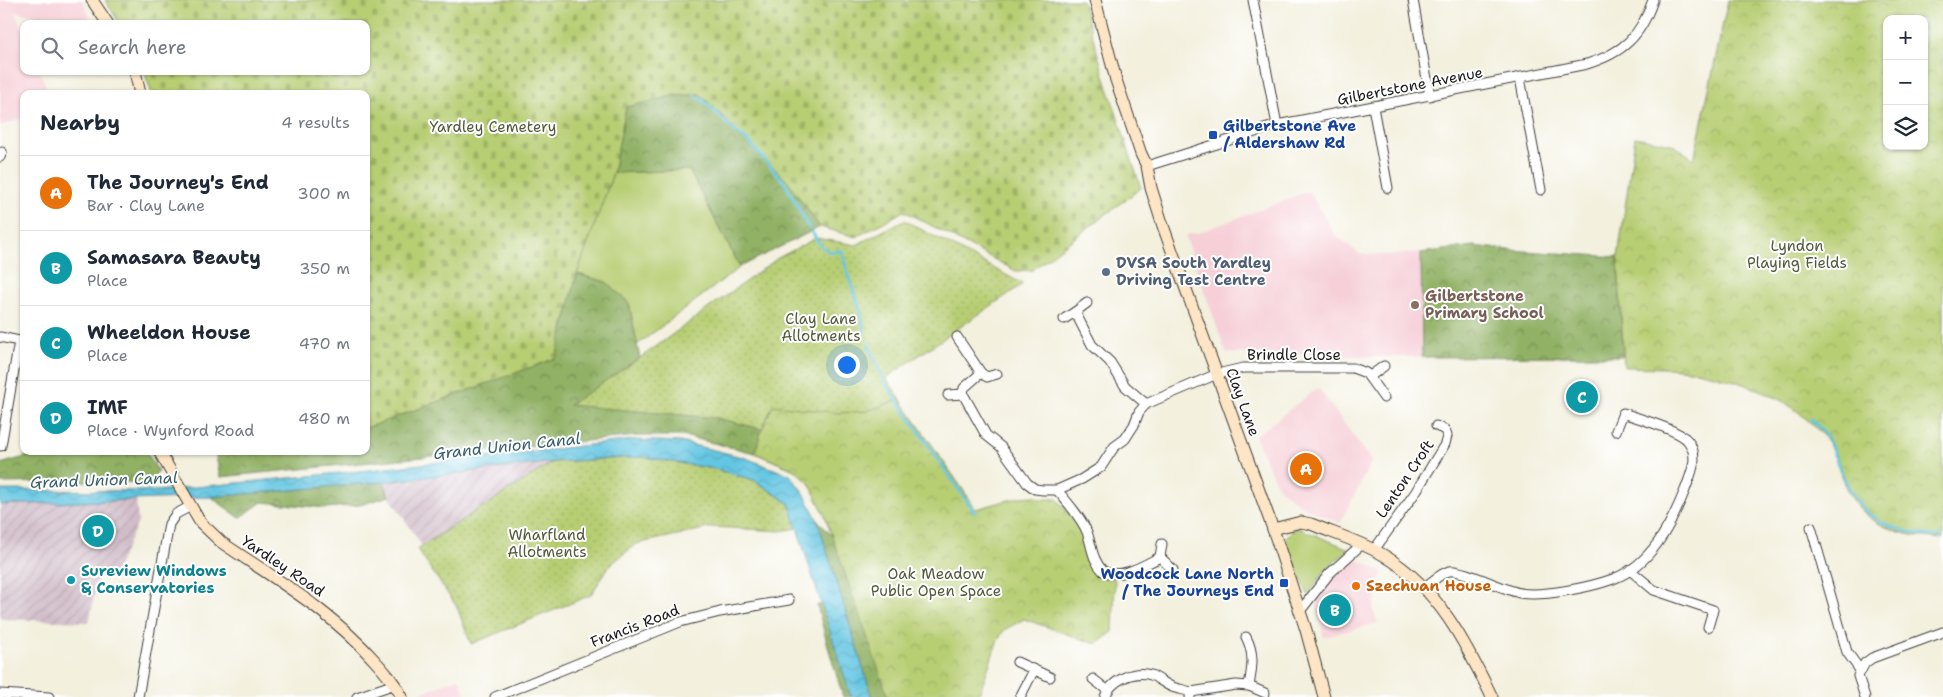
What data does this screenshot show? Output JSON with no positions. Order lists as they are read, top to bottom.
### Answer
{
  "streets": {
    "street": [
      "Gilbertstone Avenue",
      "Brindle Close",
      "Clay Lane",
      "Lenton Croft",
      "Yardley Road",
      "Francis Road"
    ]
  },
  "crossings": [
    ["Gilbertstone Avenue", "Clay Lane"],
    ["Brindle Close", "Clay Lane"]
  ],
  "water": ["Grand Union Canal"],
  "parks": [
    "Yardley Cemetery",
    "Lyndon Playing Fields",
    "Clay Lane Allotments",
    "Wharfland Allotments",
    "Oak Meadow Public Open Space"
  ],
  "places": {
    "transit": ["Gilbertstone Ave / Aldershaw Rd", "Woodcock Lane North / The Journeys End"],
    "other": [
      "DVSA South Yardley Driving Test Centre",
      "Gilbertstone Primary School",
      "Sureview Windows & Conservatories",
      "Szechuan House"
    ]
  },
  "page": {
    "map_buttons": ["+", "−"],
    "search": "Search here",
    "heading": ["Nearby", "4 results"],
    "list": [
      {
        "mark": "A",
        "name": "The Journey's End",
        "note": "Bar · Clay Lane",
        "value": "300 m"
      },
      {
        "mark": "B",
        "name": "Samasara Beauty",
        "note": "Place",
        "value": "350 m"
      },
      {
        "mark": "C",
        "name": "Wheeldon House",
        "note": "Place",
        "value": "470 m"
      },
      {
        "mark": "D",
        "name": "IMF",
        "note": "Place · Wynford Road",
        "value": "480 m"
      }
    ],
    "pins": [
      "C",
      "A",
      "D",
      "B"
    ]
  }
}
